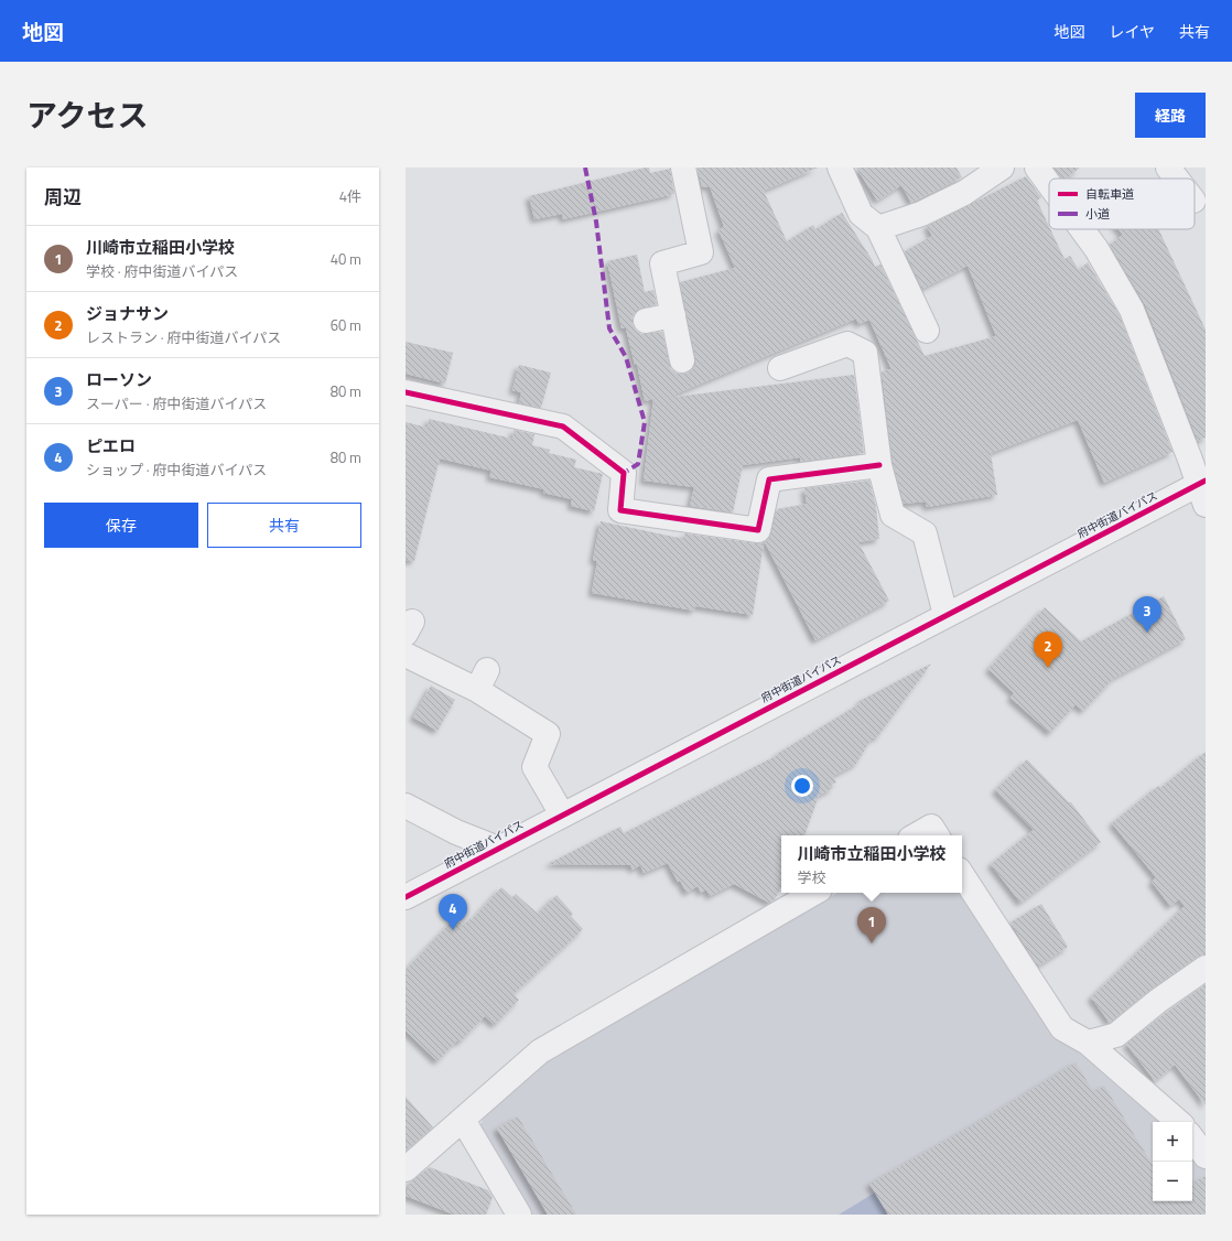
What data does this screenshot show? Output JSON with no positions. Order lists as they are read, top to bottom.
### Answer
{
  "streets": {
    "street": ["府中街道バイパス"]
  },
  "legend": ["自転車道", "小道"],
  "page": {
    "header": "地図",
    "nav": ["地図", "レイヤ", "共有"],
    "title": "アクセス",
    "buttons": [
      "経路",
      ["保存", "共有"]
    ],
    "heading": ["周辺", "4件"],
    "list": [
      {
        "mark": "1",
        "name": "川崎市立稲田小学校",
        "note": "学校 · 府中街道バイパス",
        "value": "40 m"
      },
      {
        "mark": "2",
        "name": "ジョナサン",
        "note": "レストラン · 府中街道バイパス",
        "value": "60 m"
      },
      {
        "mark": "3",
        "name": "ローソン",
        "note": "スーパー · 府中街道バイパス",
        "value": "80 m"
      },
      {
        "mark": "4",
        "name": "ピエロ",
        "note": "ショップ · 府中街道バイパス",
        "value": "80 m"
      }
    ],
    "pins": [
      "3",
      "2",
      "4",
      "1"
    ],
    "popup": ["川崎市立稲田小学校", "学校"],
    "map_buttons": ["+", "−"]
  }
}
